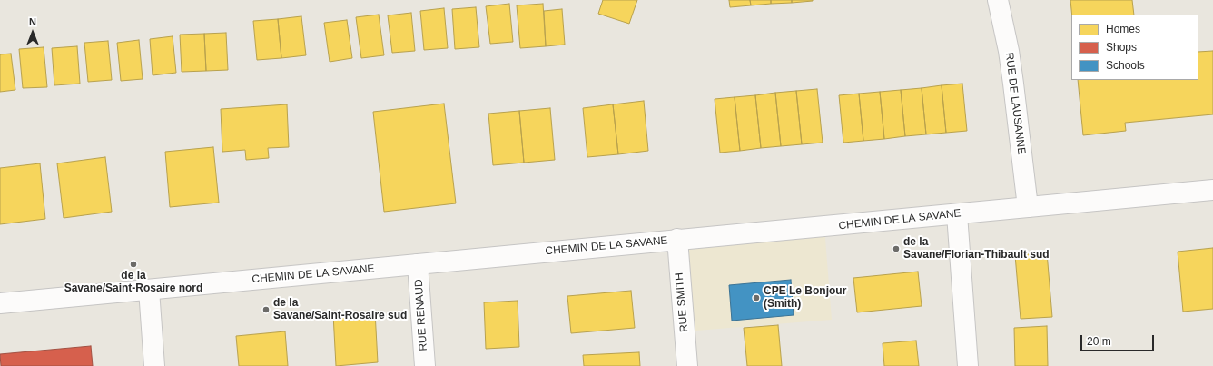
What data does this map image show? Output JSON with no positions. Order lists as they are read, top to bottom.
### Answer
{
  "streets": {
    "street": [
      "RUE DE LAUSANNE",
      "CHEMIN DE LA SAVANE",
      "RUE SMITH",
      "RUE RENAUD"
    ]
  },
  "crossings": [
    ["RUE DE LAUSANNE", "CHEMIN DE LA SAVANE"],
    ["CHEMIN DE LA SAVANE", "RUE SMITH"],
    ["CHEMIN DE LA SAVANE", "RUE RENAUD"]
  ],
  "places": [
    "de la Savane/Florian-Thibault sud",
    "de la Savane/Saint-Rosaire nord",
    "CPE Le Bonjour (Smith)",
    "de la Savane/Saint-Rosaire sud"
  ],
  "legend": ["Homes", "Shops", "Schools"],
  "scale_bar": "20 m",
  "north": "top"
}
